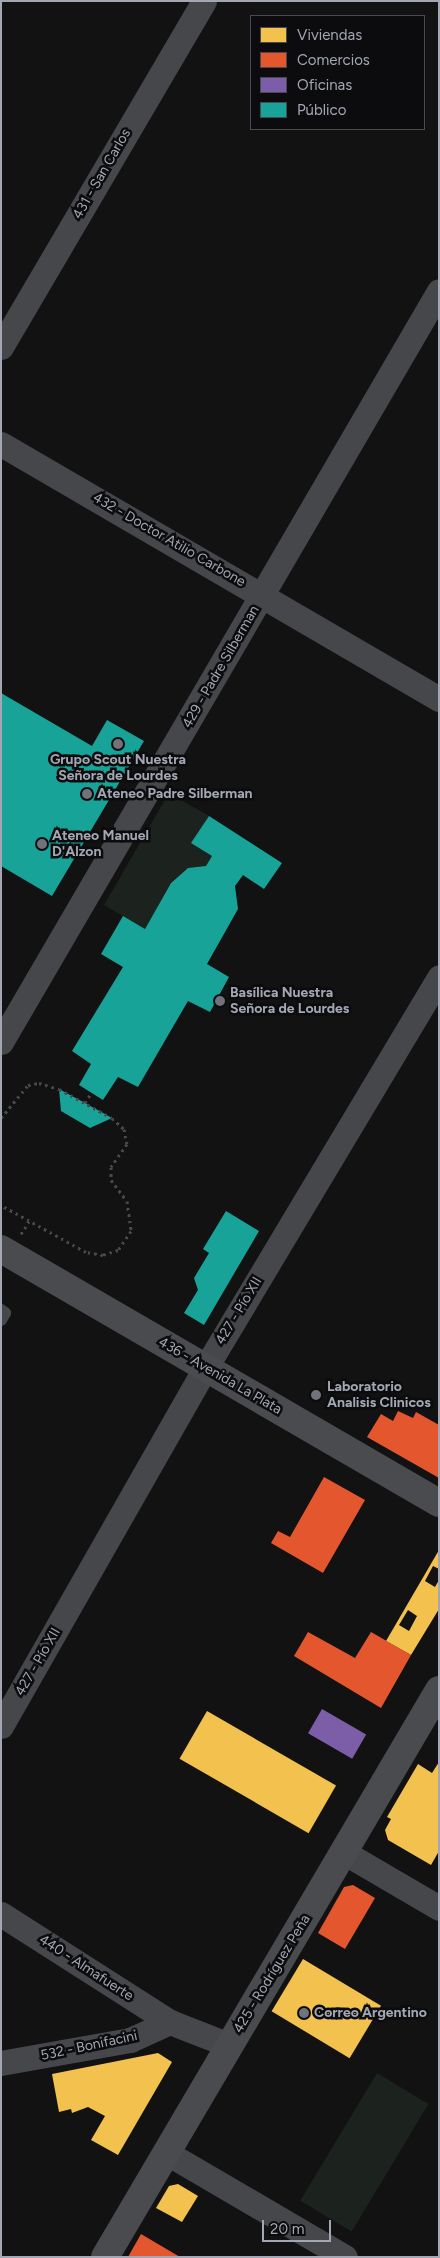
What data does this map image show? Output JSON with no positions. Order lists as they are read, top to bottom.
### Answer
{
  "streets": {
    "street": [
      "431 - San Carlos",
      "432 - Doctor Atilio Carbone",
      "429 - Padre Silberman",
      "427 - Pío XII",
      "436 - Avenida La Plata",
      "440 - Almafuerte",
      "425 - Rodríguez Peña",
      "532 - Bonifacini"
    ]
  },
  "crossings": [
    ["432 - Doctor Atilio Carbone", "429 - Padre Silberman"],
    ["427 - Pío XII", "436 - Avenida La Plata"],
    ["440 - Almafuerte", "532 - Bonifacini"]
  ],
  "places": [
    "Grupo Scout Nuestra Señora de Lourdes",
    "Ateneo Padre Silberman",
    "Ateneo Manuel D'Alzon",
    "Basílica Nuestra Señora de Lourdes",
    "Laboratorio Analisis Clinicos",
    "Correo Argentino"
  ],
  "legend": [
    "Viviendas",
    "Comercios",
    "Oficinas",
    "Público"
  ],
  "scale_bar": "20 m"
}
